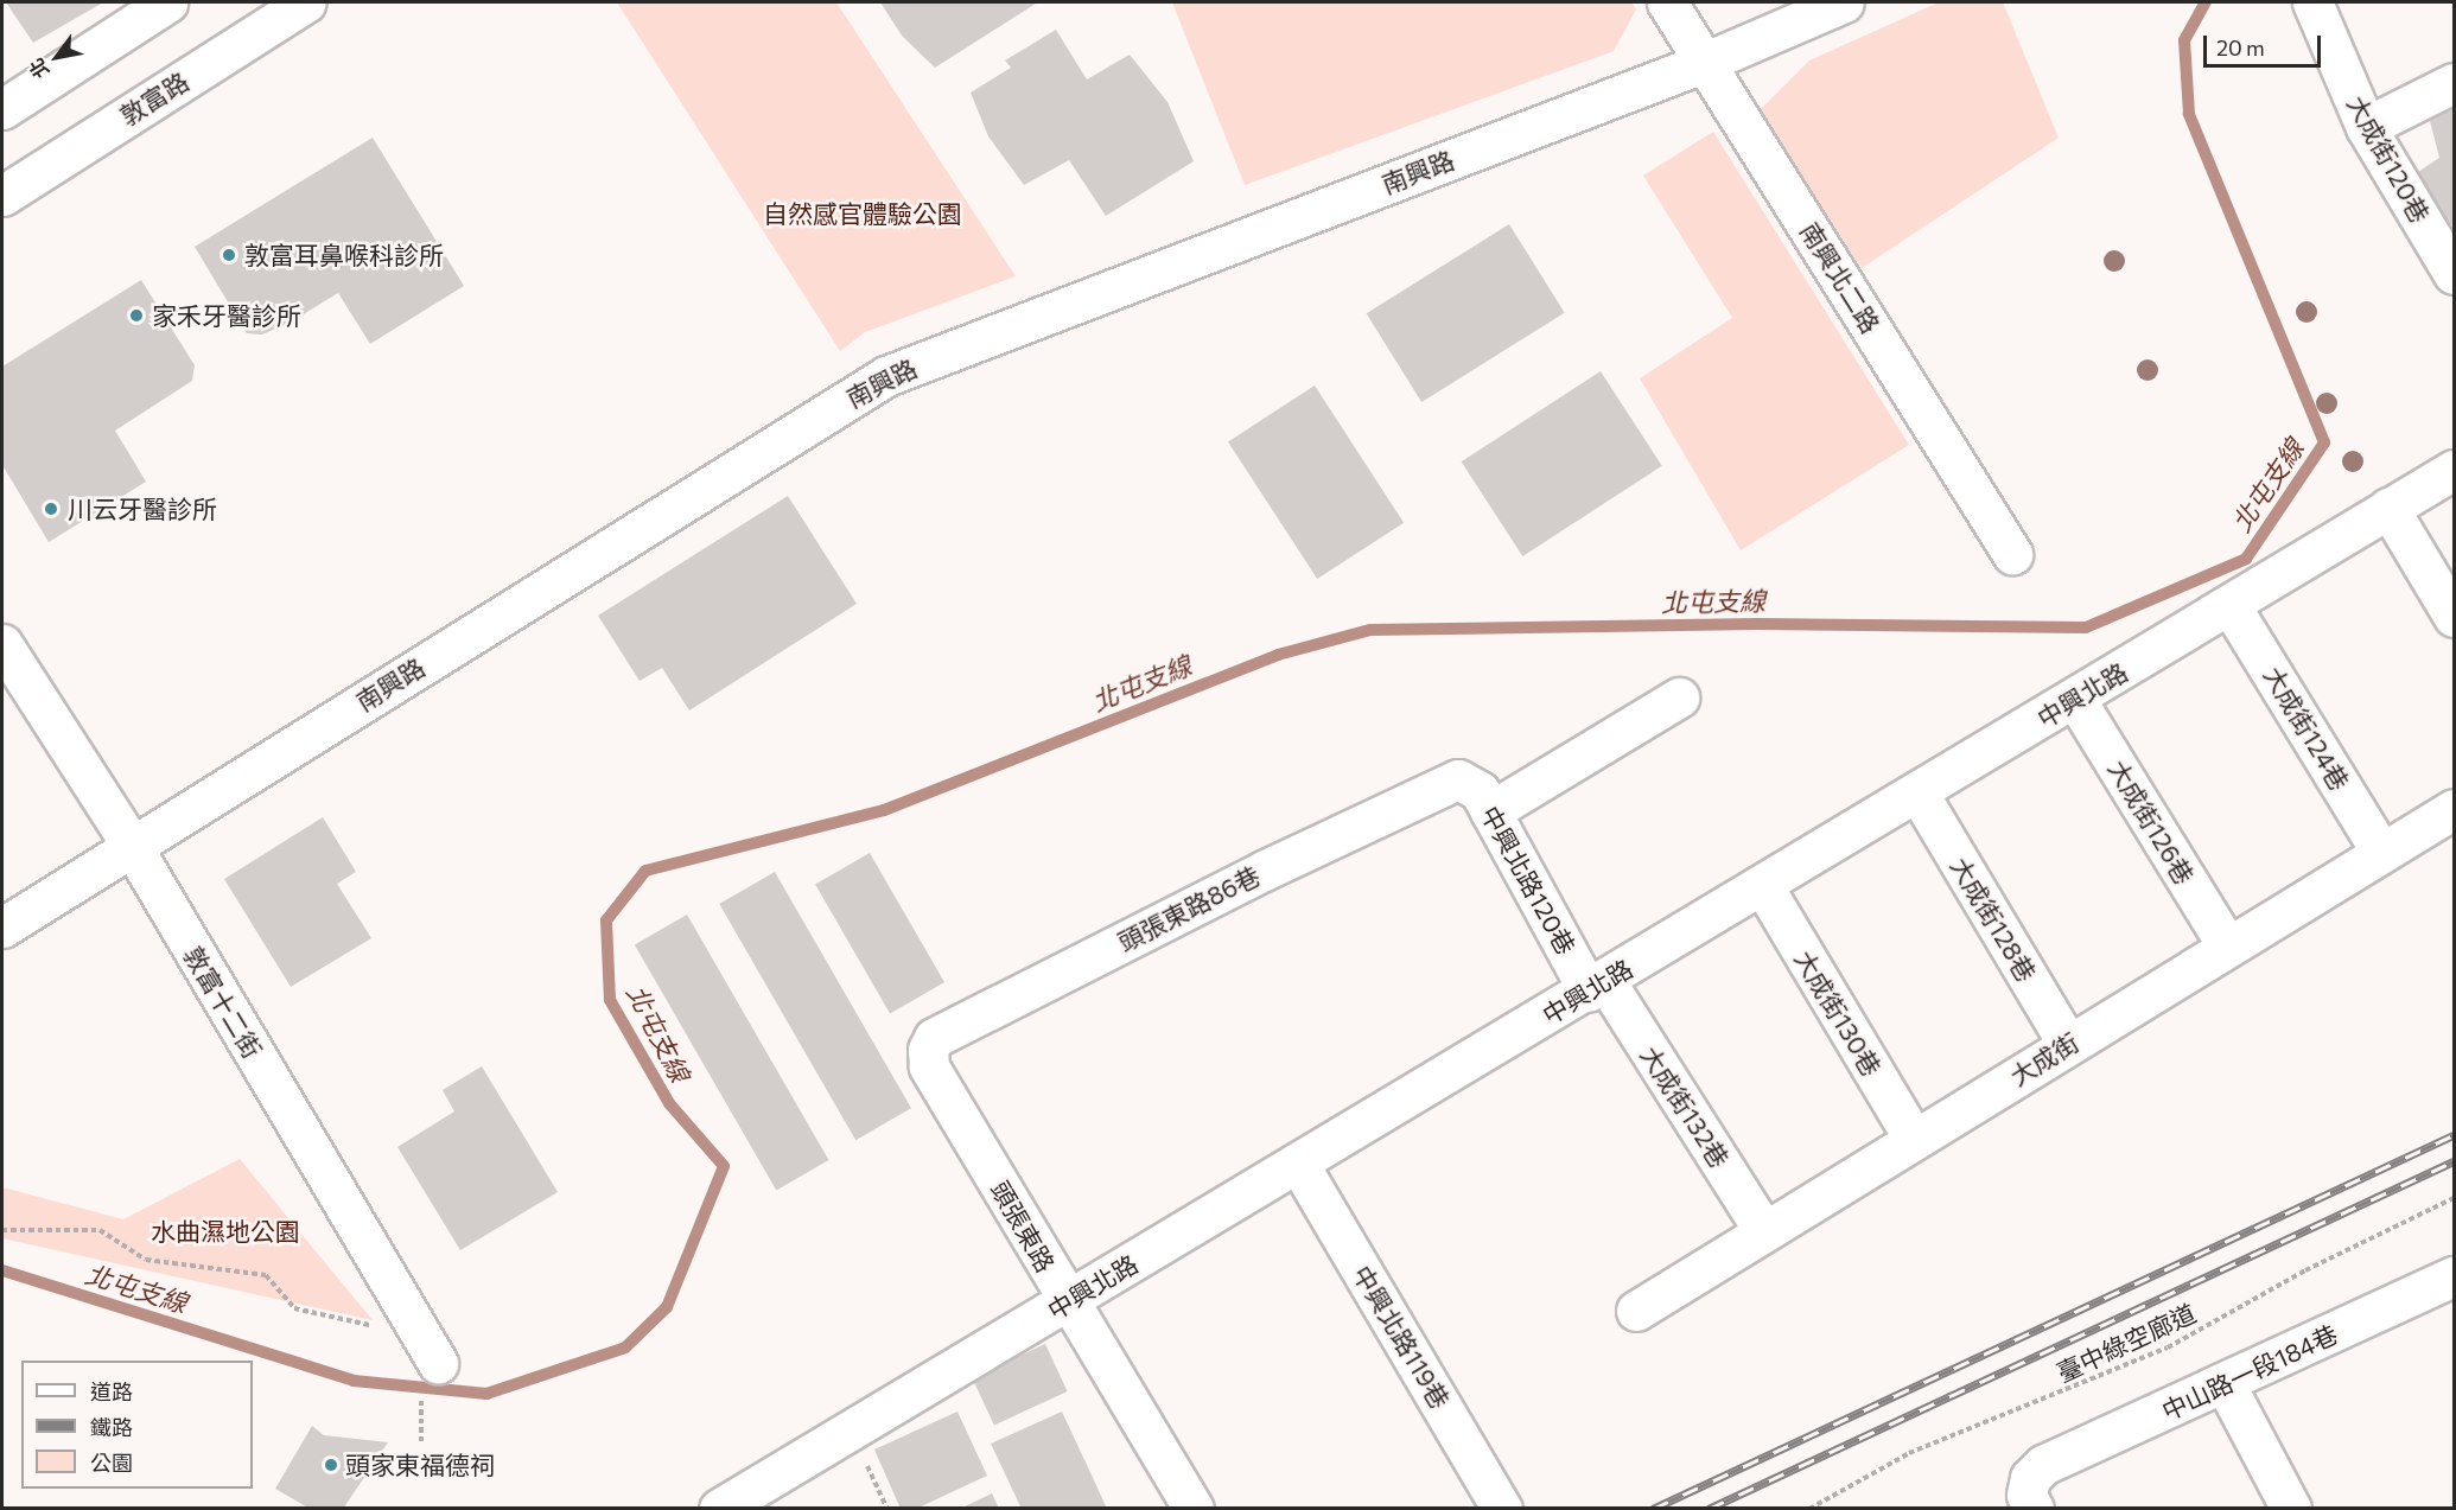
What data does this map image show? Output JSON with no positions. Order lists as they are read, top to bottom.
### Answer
{
  "streets": {
    "street": [
      "敦富路",
      "大成街120巷",
      "南興路",
      "南興北二路",
      "中興北路",
      "大成街124巷",
      "大成街126巷",
      "中興北路120巷",
      "頭張東路86巷",
      "大成街128巷",
      "敦富十二街",
      "大成街130巷",
      "大成街",
      "大成街132巷",
      "頭張東路",
      "中興北路119巷",
      "中山路一段184巷"
    ],
    "path": ["臺中綠空廊道"]
  },
  "crossings": [
    ["南興路", "南興北二路"],
    ["南興路", "敦富十二街"],
    ["中興北路", "大成街124巷"],
    ["中興北路", "大成街126巷"],
    ["中興北路", "中興北路120巷"],
    ["中興北路", "大成街128巷"],
    ["中興北路", "大成街130巷"],
    ["中興北路", "大成街132巷"],
    ["中興北路", "頭張東路"],
    ["中興北路", "中興北路119巷"],
    ["大成街124巷", "大成街"],
    ["大成街126巷", "大成街"],
    ["中興北路120巷", "頭張東路86巷"],
    ["中興北路120巷", "大成街132巷"],
    ["頭張東路86巷", "頭張東路"],
    ["大成街128巷", "大成街"],
    ["大成街130巷", "大成街"],
    ["大成街", "大成街132巷"]
  ],
  "water": ["北屯支線"],
  "parks": ["自然感官體驗公園", "水曲濕地公園"],
  "places": [
    "敦富耳鼻喉科診所",
    "家禾牙醫診所",
    "川云牙醫診所",
    "頭家東福德祠"
  ],
  "legend": ["道路", "鐵路", "公園"],
  "scale_bar": "20 m",
  "north": "bottom left"
}
